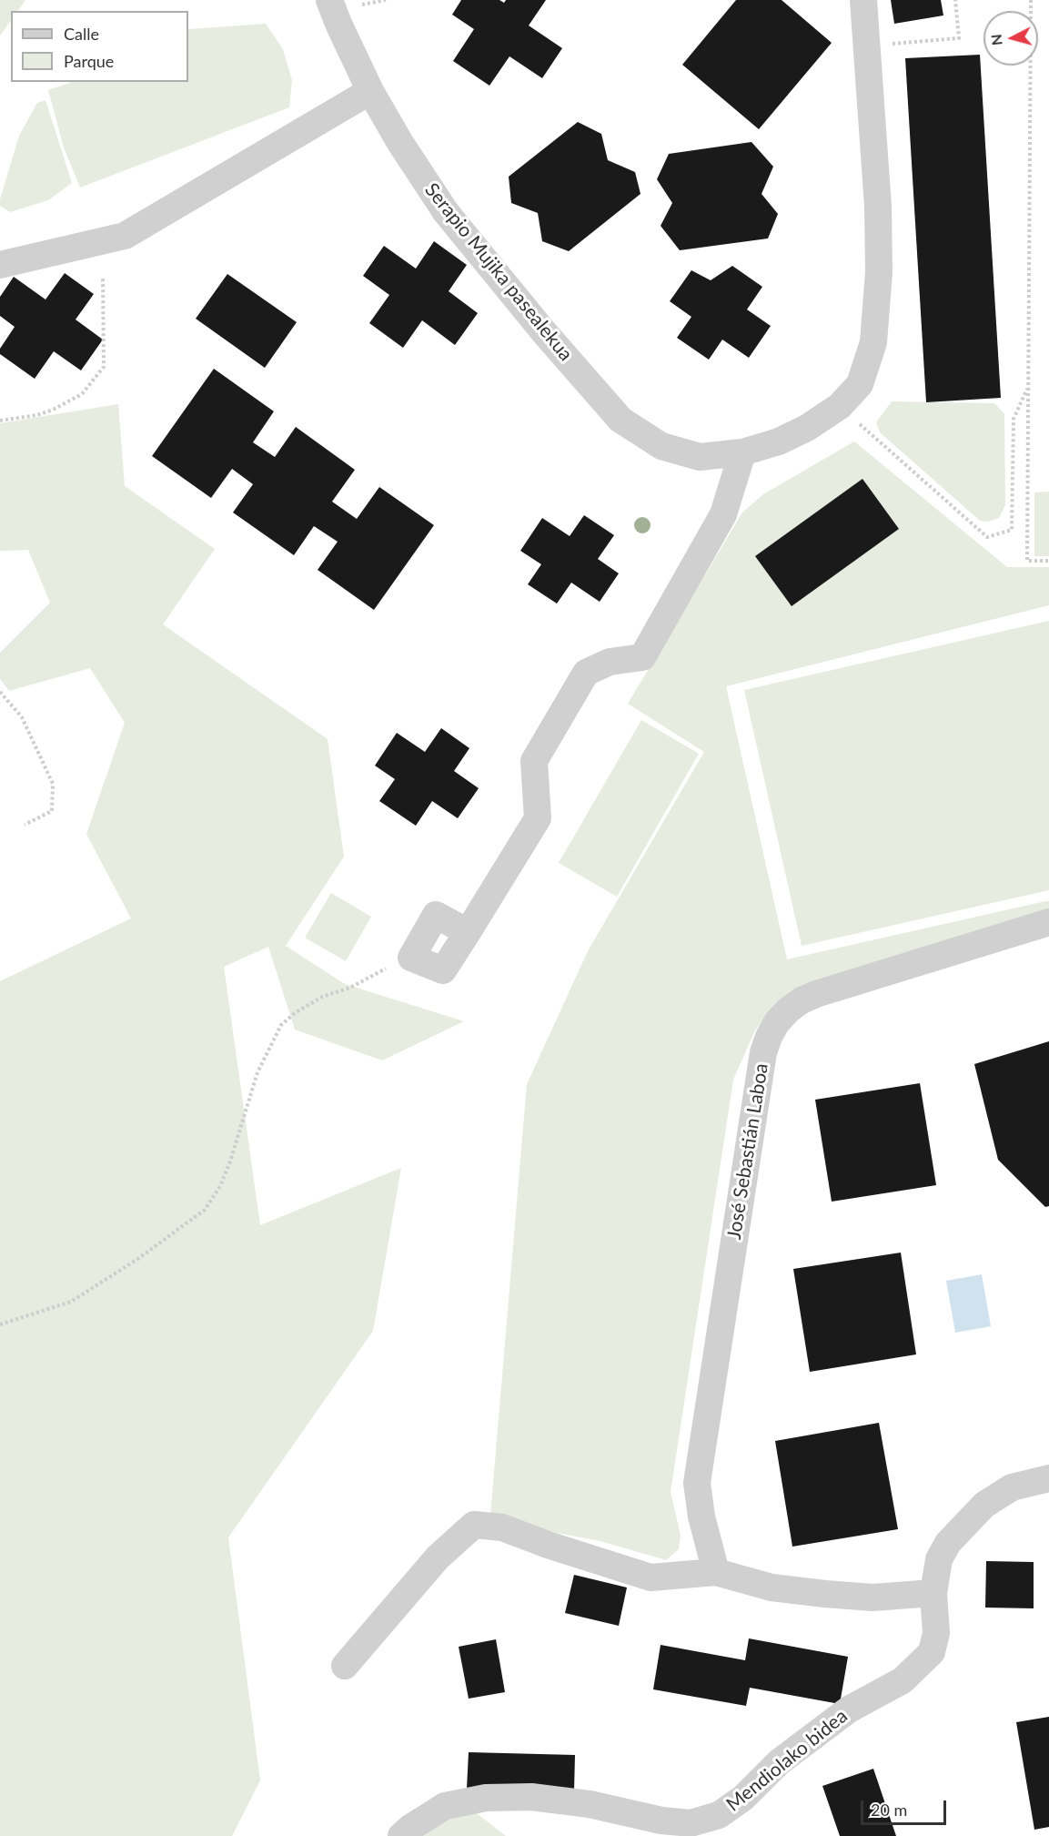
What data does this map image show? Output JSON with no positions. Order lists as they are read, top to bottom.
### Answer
{
  "streets": {
    "street": ["Serapio Mujika pasealekua", "José Sebastián Laboa", "Mendiolako bidea"]
  },
  "legend": ["Calle", "Parque"],
  "scale_bar": "20 m",
  "north": "left"
}
